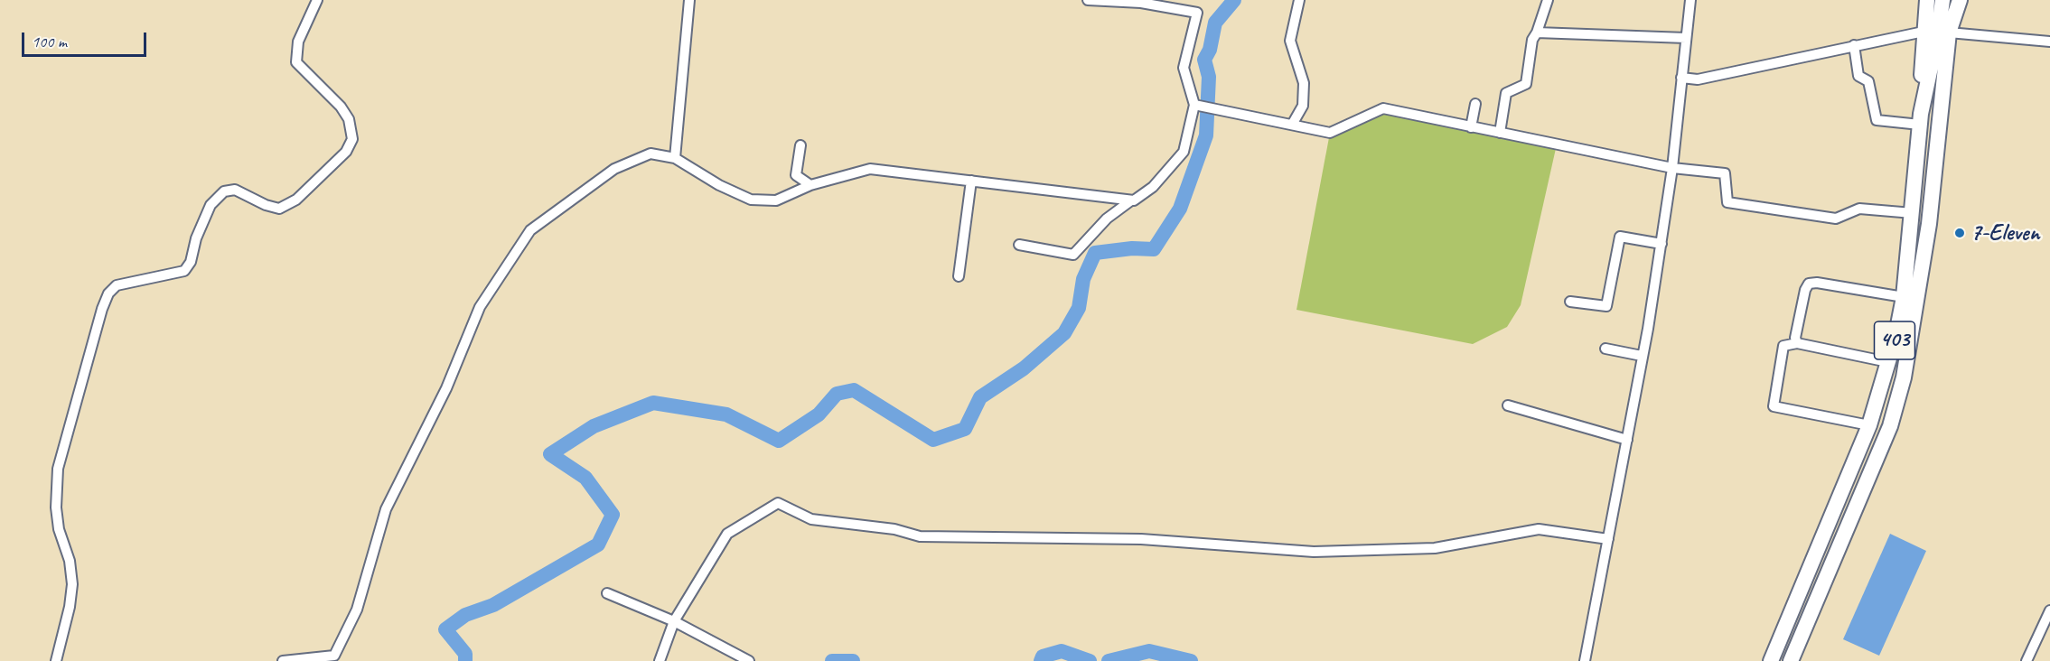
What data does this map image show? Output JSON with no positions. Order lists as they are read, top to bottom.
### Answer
{
  "streets": {
    "highway": ["403"]
  },
  "places": ["7-Eleven"],
  "scale_bar": "100 m"
}
